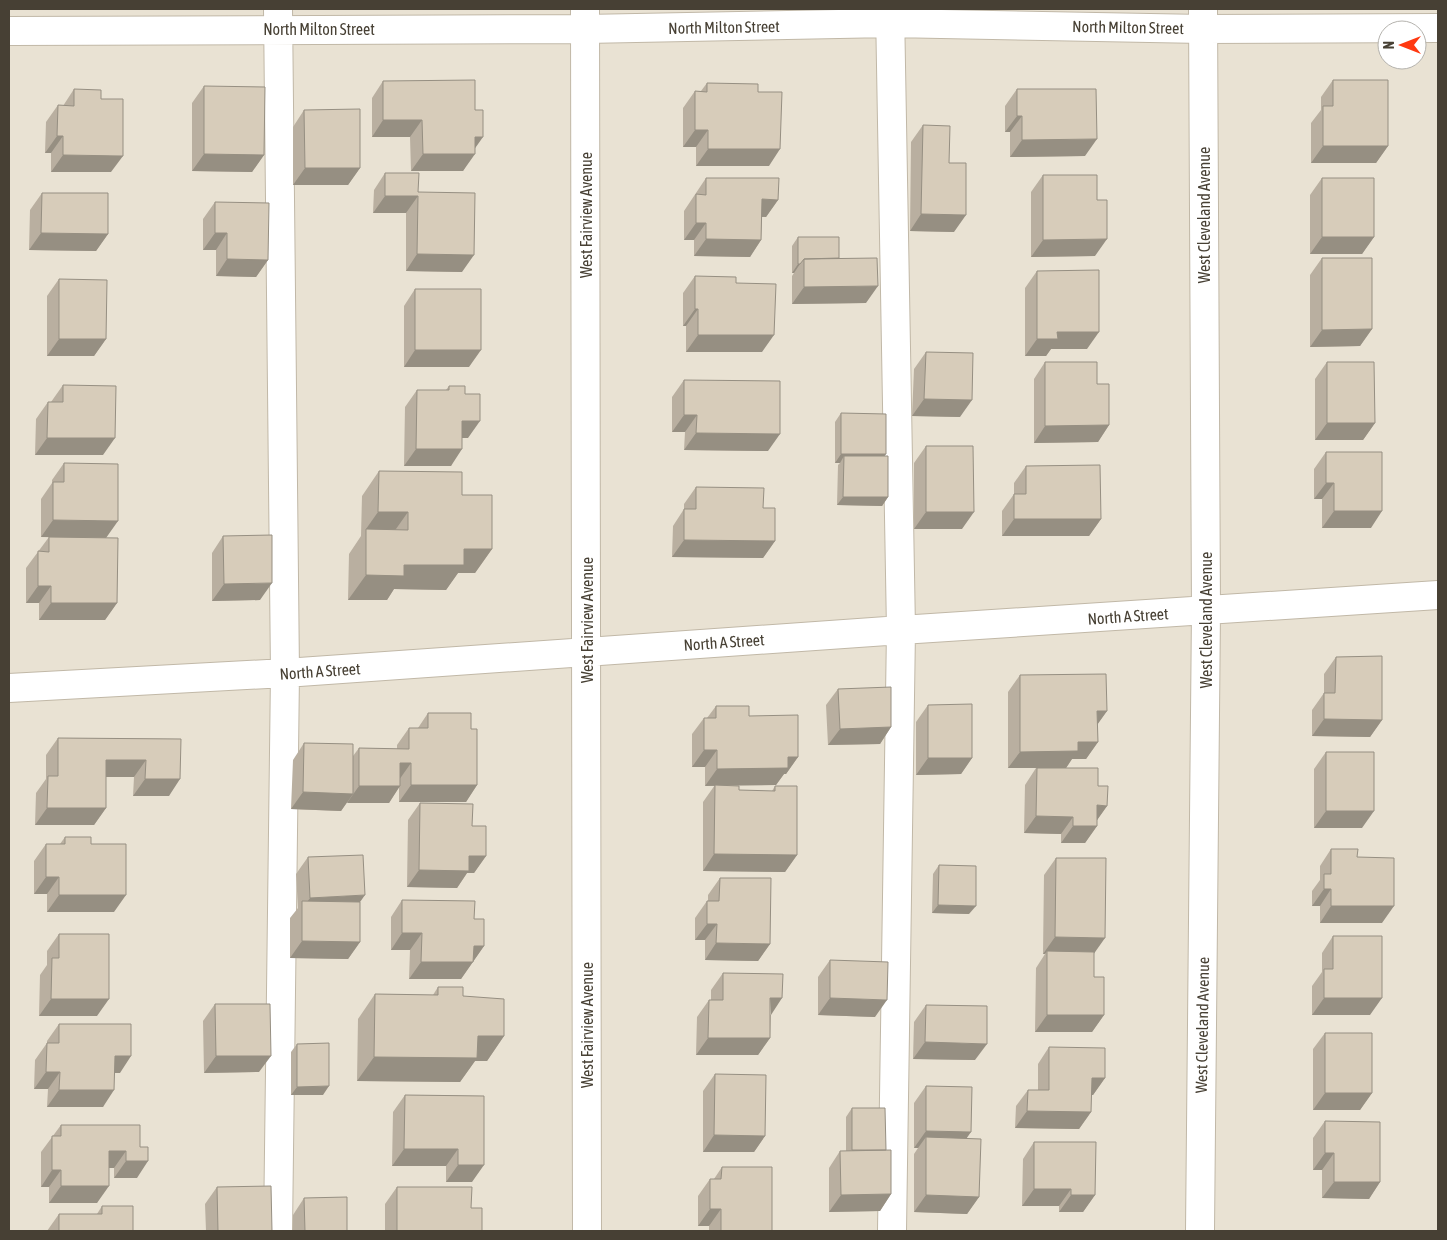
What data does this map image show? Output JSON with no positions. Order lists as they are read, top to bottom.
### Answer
{
  "streets": {
    "street": [
      "North Milton Street",
      "West Fairview Avenue",
      "West Cleveland Avenue",
      "North A Street"
    ]
  },
  "crossings": [
    ["North Milton Street", "West Fairview Avenue"],
    ["North Milton Street", "West Cleveland Avenue"],
    ["West Fairview Avenue", "North A Street"],
    ["West Cleveland Avenue", "North A Street"]
  ],
  "north": "left"
}
